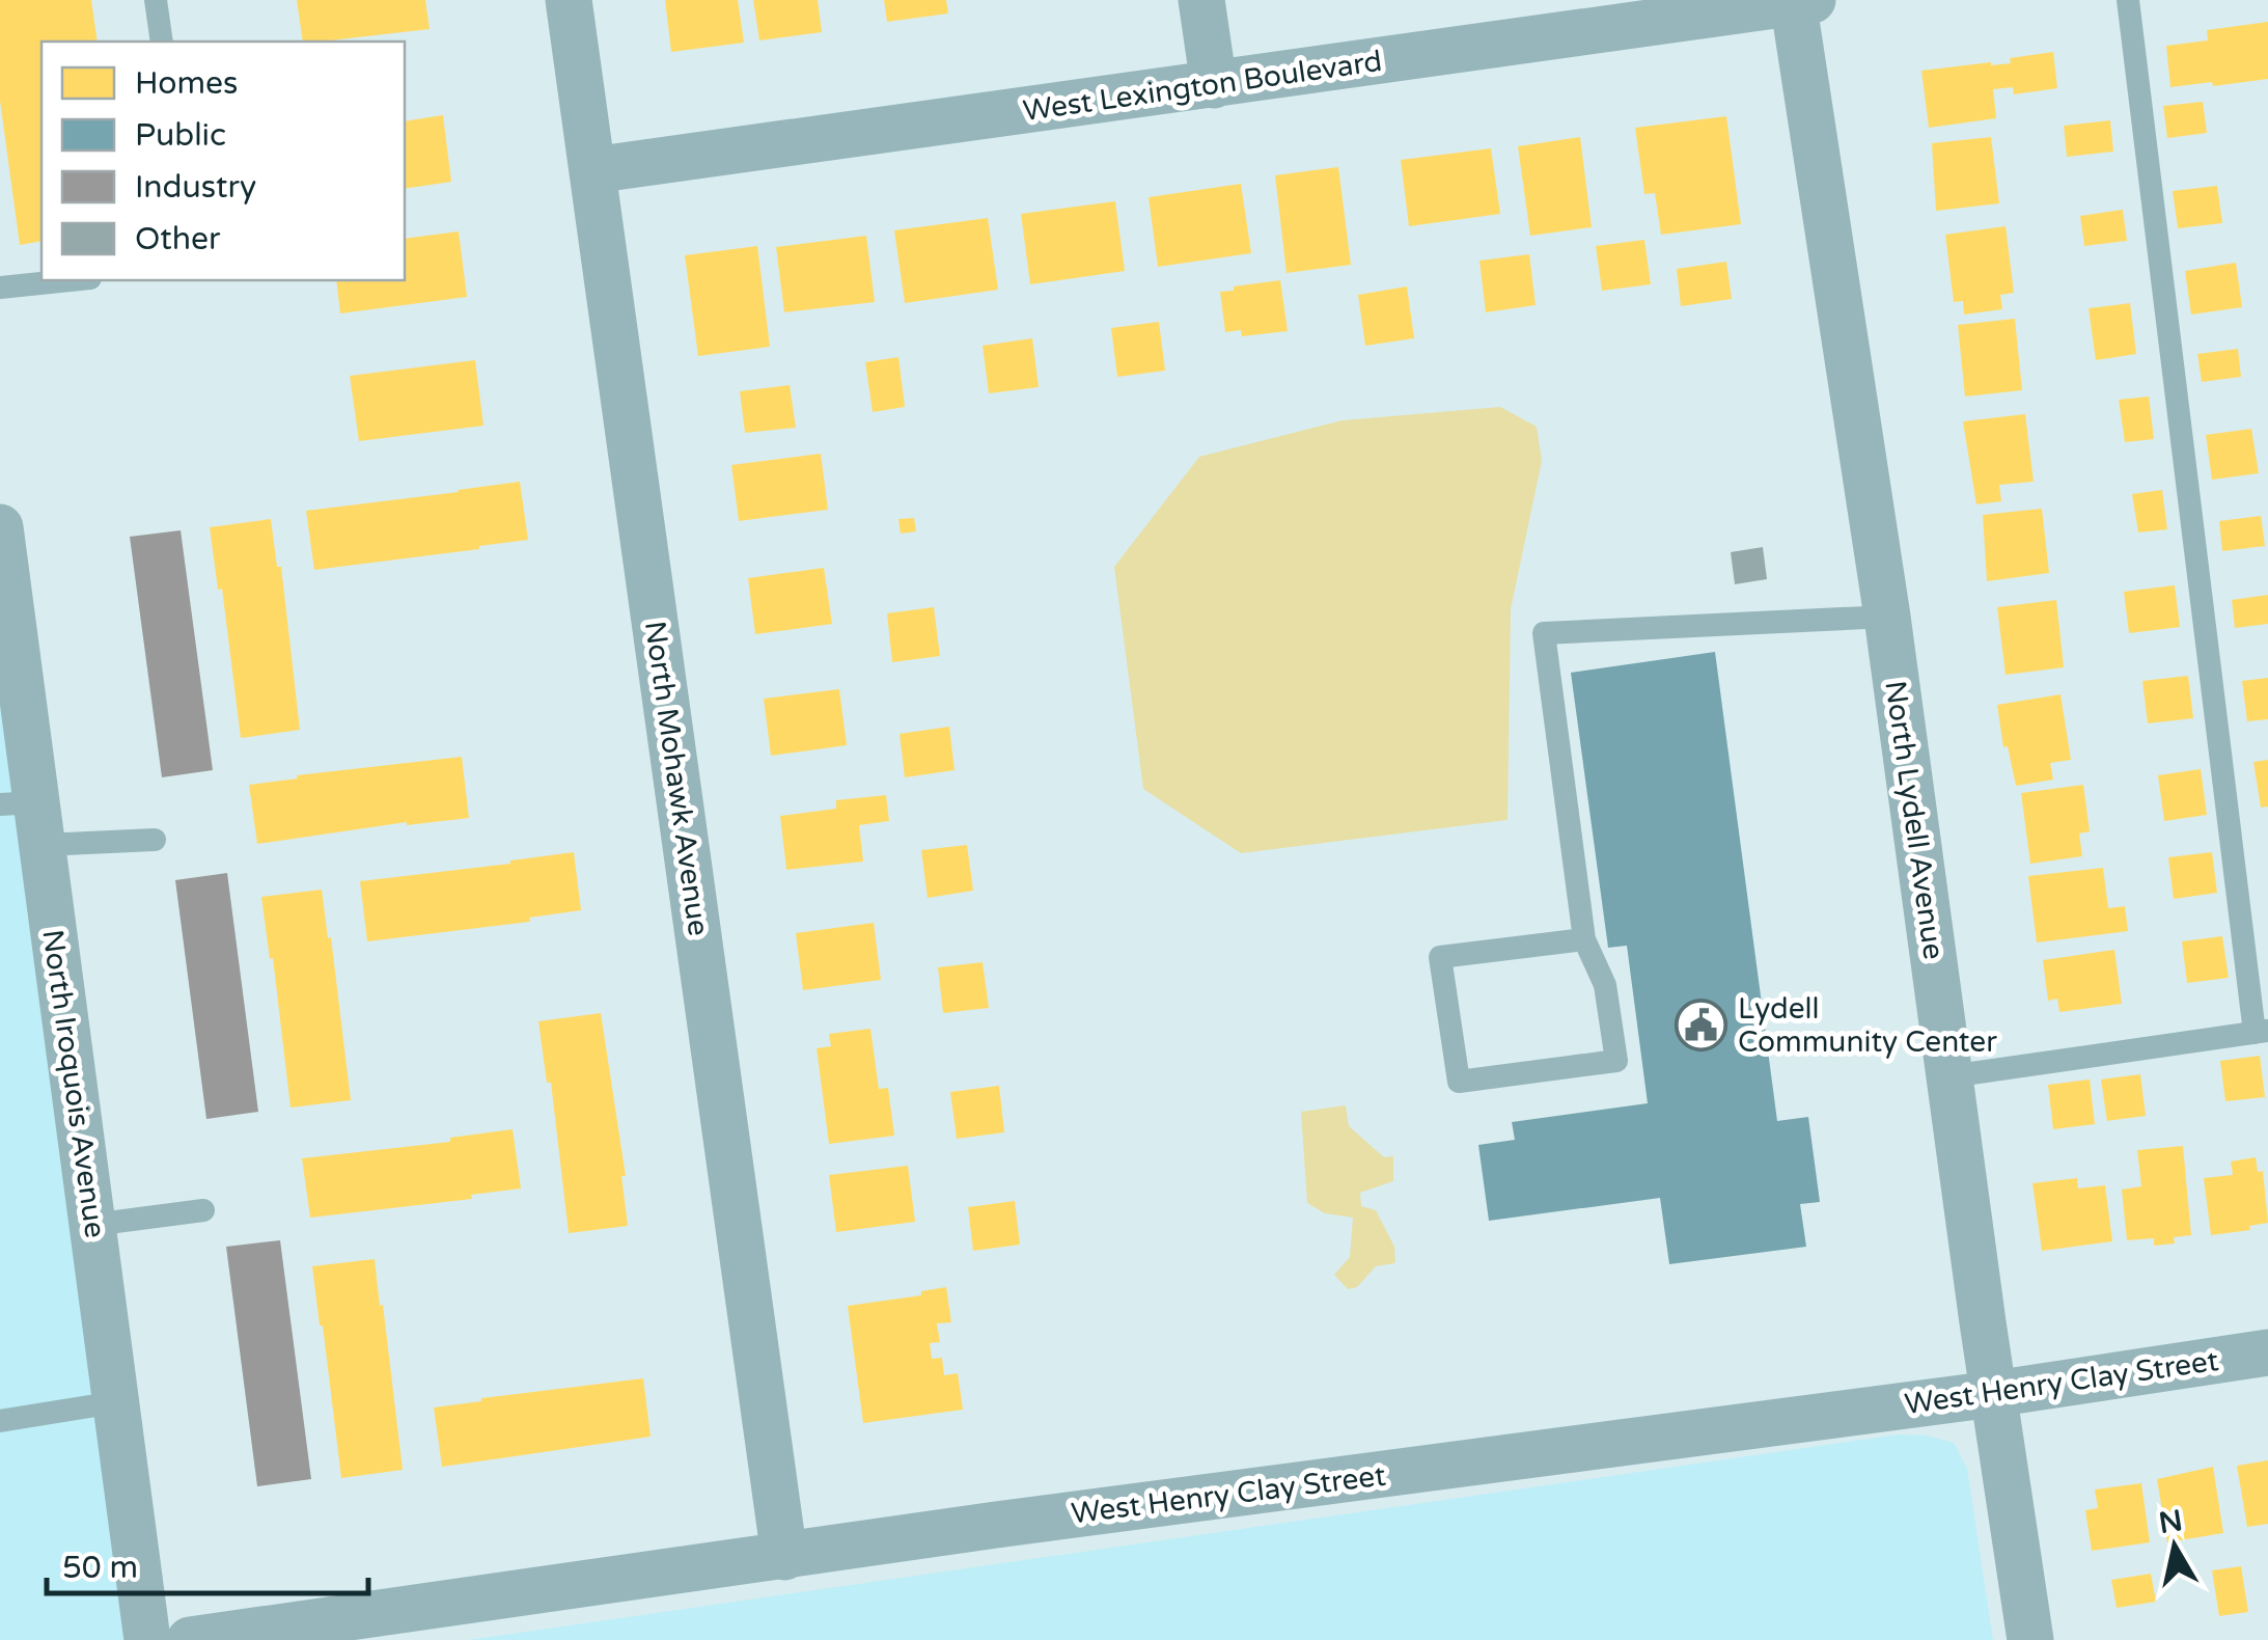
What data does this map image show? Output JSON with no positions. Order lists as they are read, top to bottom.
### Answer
{
  "streets": {
    "street": [
      "West Lexington Boulevard",
      "North Mohawk Avenue",
      "North Lydell Avenue",
      "North Iroquois Avenue",
      "West Henry Clay Street"
    ]
  },
  "crossings": [
    ["West Lexington Boulevard", "North Mohawk Avenue"],
    ["West Lexington Boulevard", "North Lydell Avenue"],
    ["North Mohawk Avenue", "West Henry Clay Street"],
    ["North Lydell Avenue", "West Henry Clay Street"]
  ],
  "places": {
    "public building": ["Lydell Community Center"]
  },
  "legend": [
    "Homes",
    "Public",
    "Industry",
    "Other"
  ],
  "scale_bar": "50 m",
  "north": "top"
}
